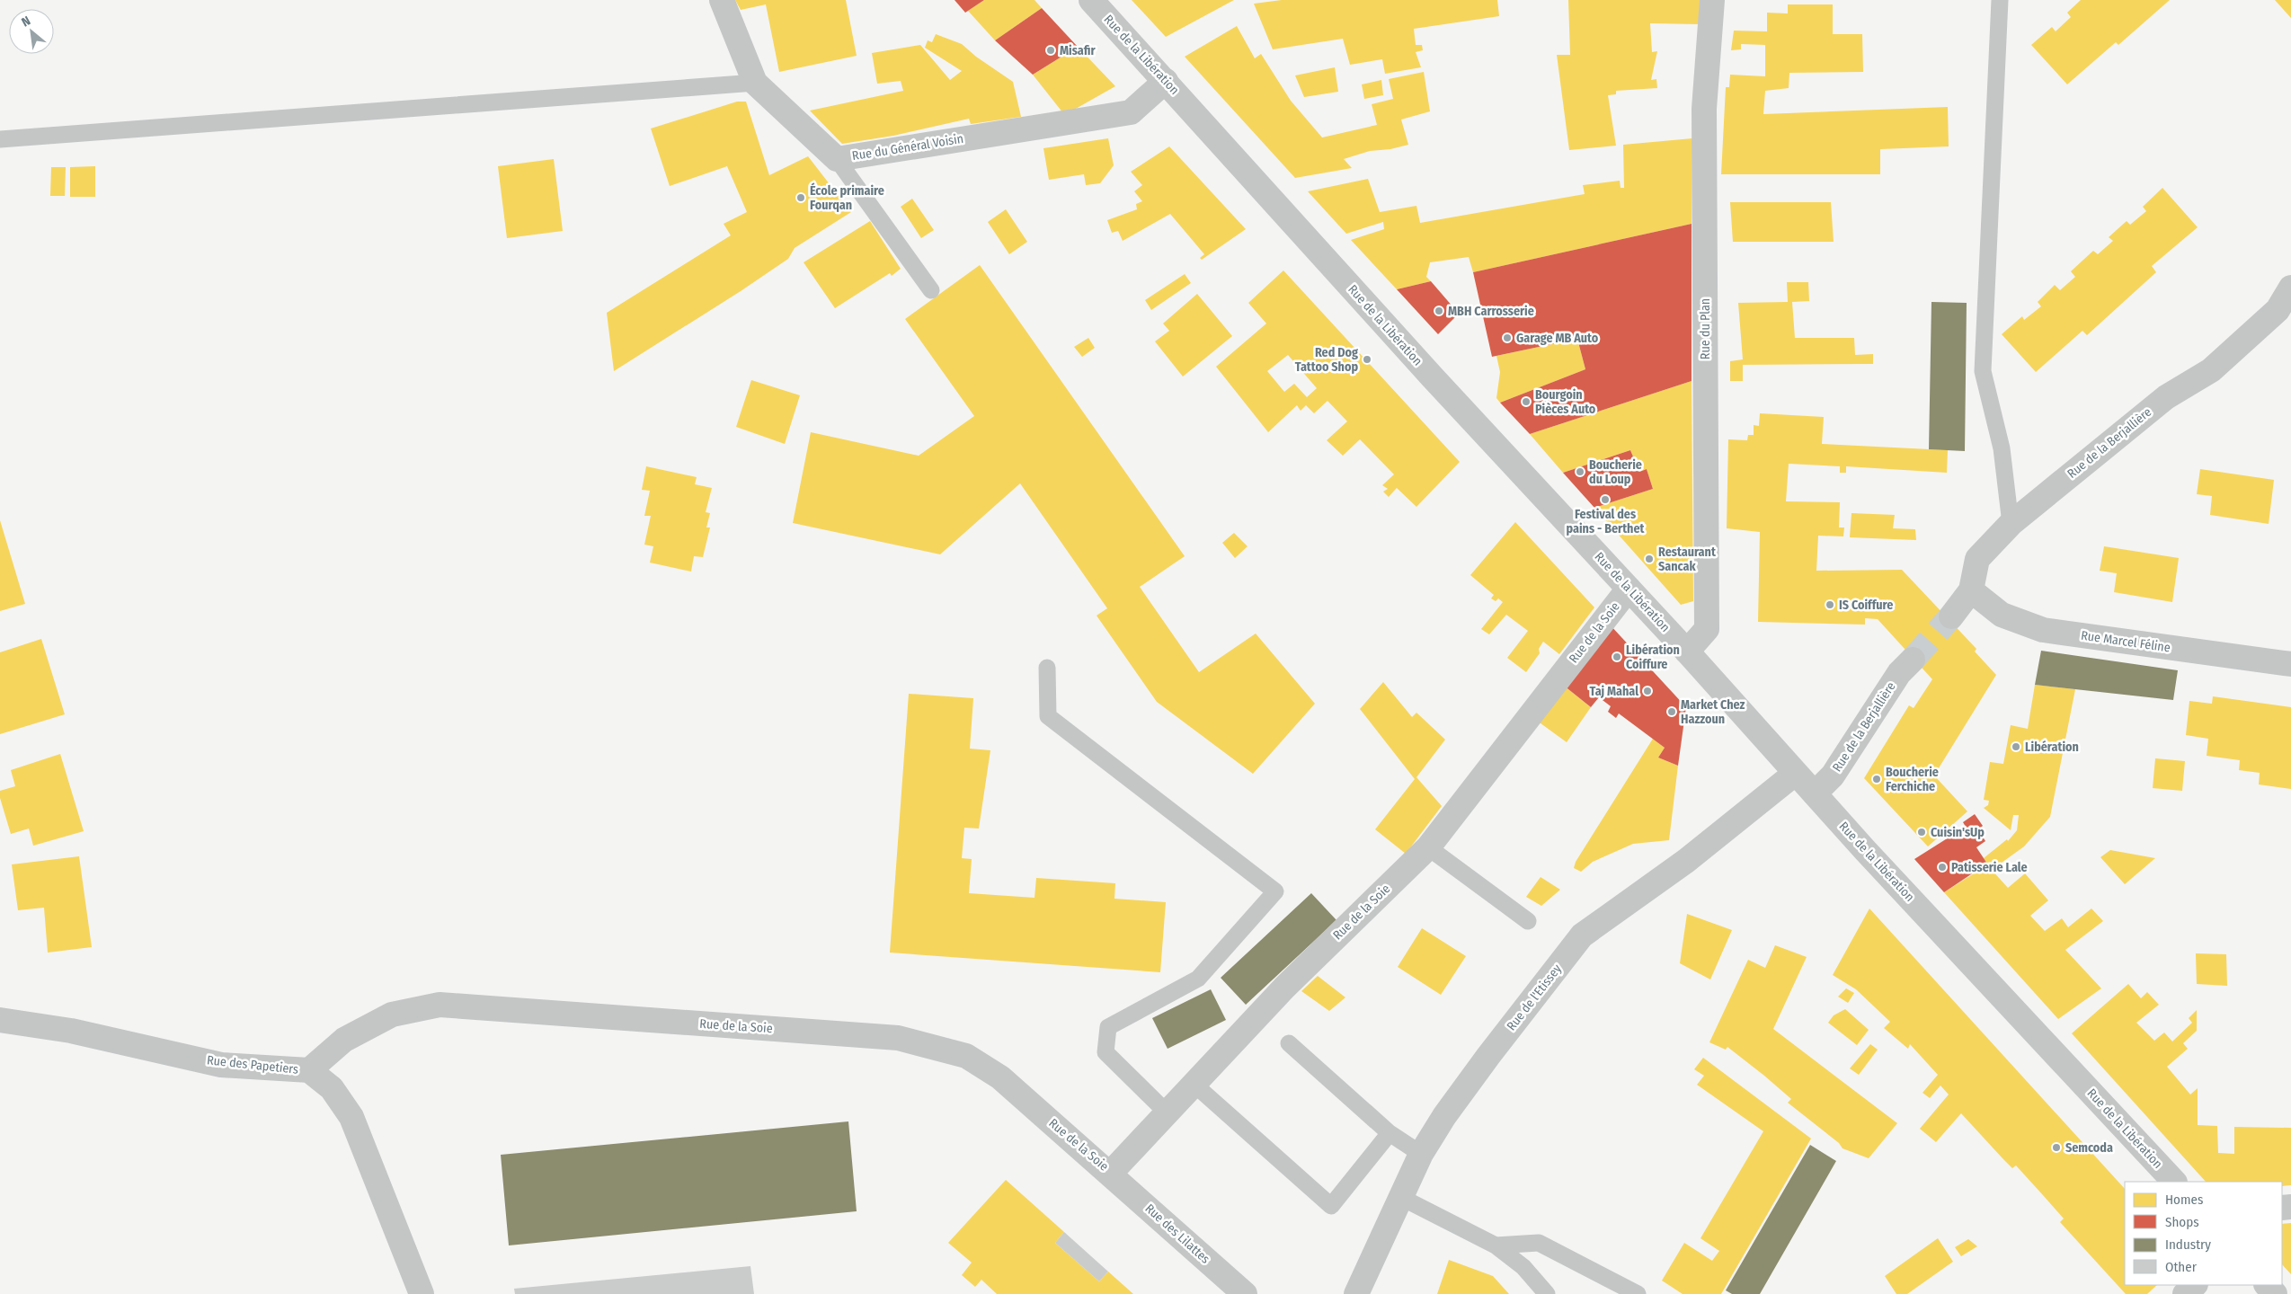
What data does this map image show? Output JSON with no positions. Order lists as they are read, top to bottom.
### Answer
{
  "streets": {
    "street": [
      "Rue de la Libération",
      "Rue du Général Voisin",
      "Rue du Plan",
      "Rue de la Berjallière",
      "Rue de la Soie",
      "Rue Marcel Féline",
      "Rue de l'Etissey",
      "Rue des Papetiers",
      "Rue des Lilattes"
    ]
  },
  "crossings": [
    ["Rue de la Libération", "Rue du Général Voisin"],
    ["Rue de la Libération", "Rue du Plan"],
    ["Rue de la Libération", "Rue de la Berjallière"],
    ["Rue de la Libération", "Rue de la Soie"],
    ["Rue de la Libération", "Rue de l'Etissey"],
    ["Rue de la Berjallière", "Rue Marcel Féline"],
    ["Rue de la Soie", "Rue des Papetiers"],
    ["Rue de la Soie", "Rue des Lilattes"]
  ],
  "places": [
    "Misafir",
    "École primaire Fourqan",
    "MBH Carrosserie",
    "Garage MB Auto",
    "Red Dog Tattoo Shop",
    "Bourgoin Pièces Auto",
    "Boucherie du Loup",
    "Festival des pains - Berthet",
    "Restaurant Sancak",
    "IS Coiffure",
    "Libération Coiffure",
    "Taj Mahal",
    "Market Chez Hazzoun",
    "Libération",
    "Boucherie Ferchiche",
    "Cuisin'sUp",
    "Patisserie Lale",
    "Semcoda"
  ],
  "legend": [
    "Homes",
    "Shops",
    "Industry",
    "Other"
  ],
  "north": "top left"
}
